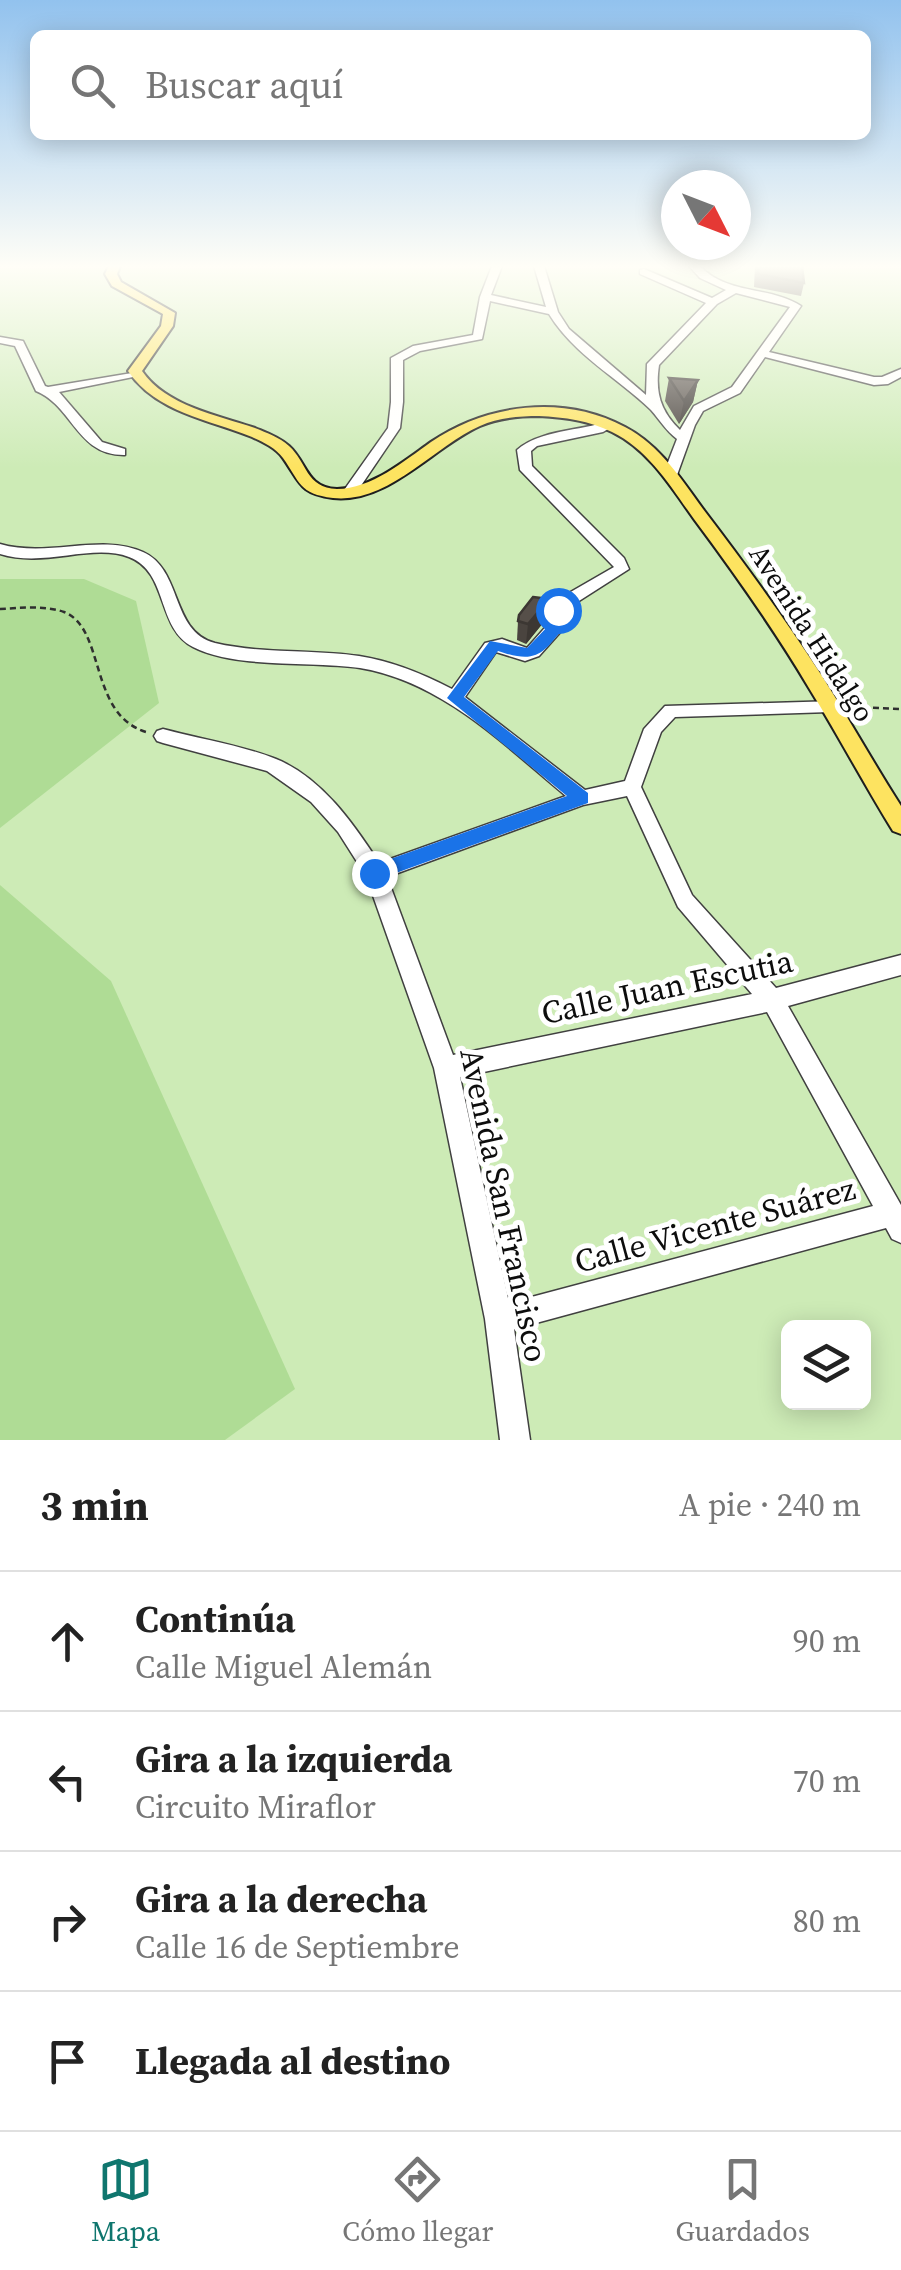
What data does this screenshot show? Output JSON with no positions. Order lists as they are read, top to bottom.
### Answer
{
  "streets": {
    "main road": ["Avenida Hidalgo"],
    "street": ["Calle Juan Escutia", "Avenida San Francisco", "Calle Vicente Suárez"]
  },
  "crossings": [
    ["Calle Juan Escutia", "Avenida San Francisco"],
    ["Avenida San Francisco", "Calle Vicente Suárez"]
  ],
  "north": "bottom right",
  "page": {
    "search": "Buscar aquí",
    "heading": ["3 min", "A pie · 240 m"],
    "list": [
      ["Continúa", "Calle Miguel Alemán", "90 m"],
      ["Gira a la izquierda", "Circuito Miraflor", "70 m"],
      ["Gira a la derecha", "Calle 16 de Septiembre", "80 m"],
      "Llegada al destino"
    ],
    "nav": ["Mapa", "Cómo llegar", "Guardados"]
  }
}
